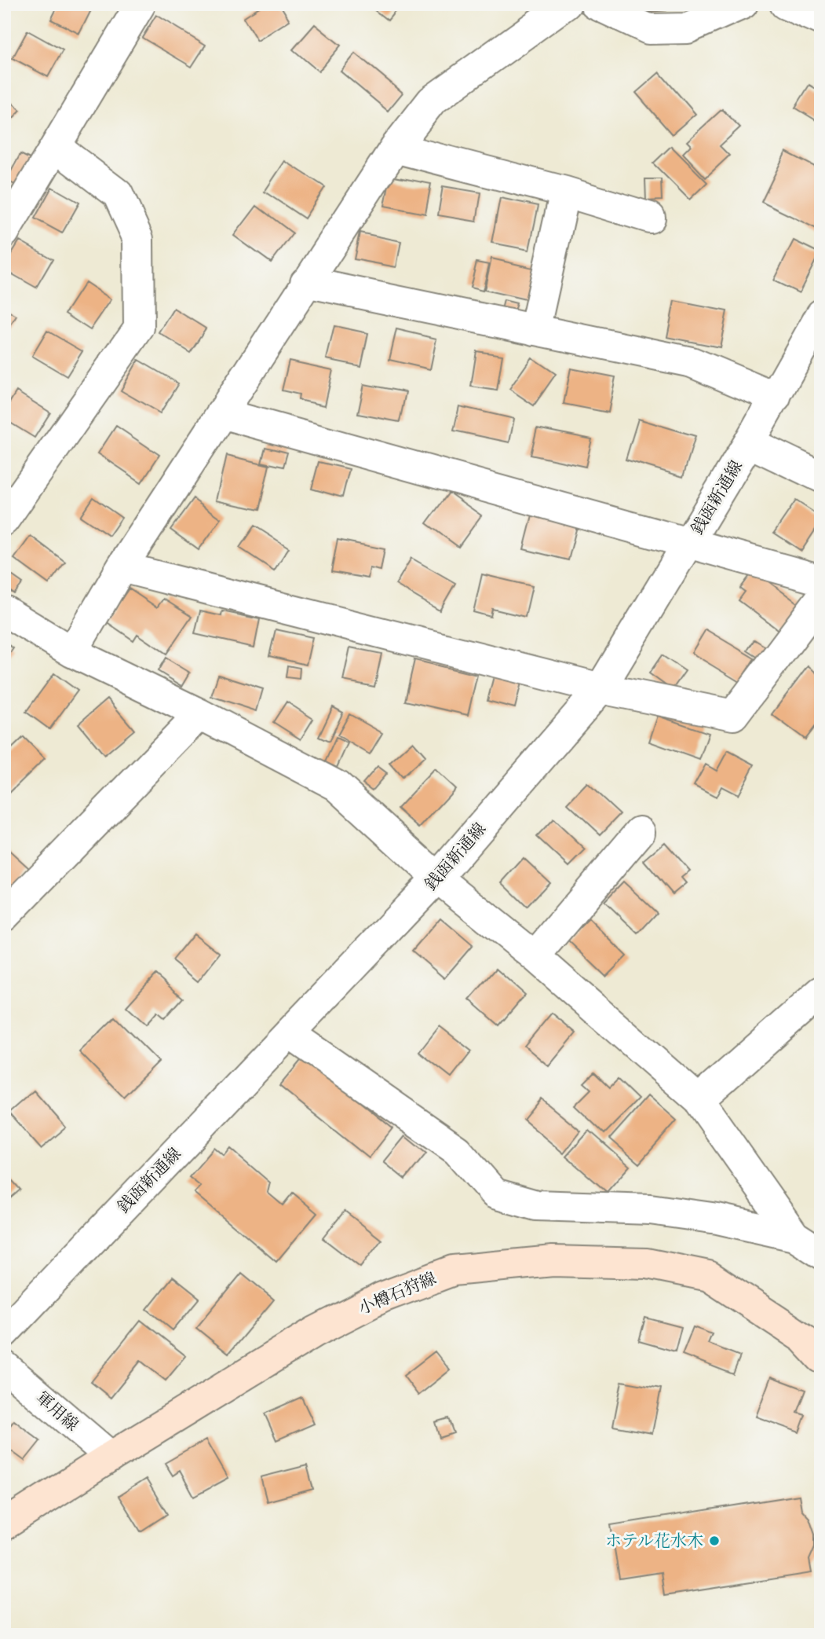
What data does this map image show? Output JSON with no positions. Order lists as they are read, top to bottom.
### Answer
{
  "streets": {
    "main road": ["小樽石狩線"],
    "street": ["銭函新通線", "軍用線"]
  },
  "crossings": [
    ["小樽石狩線", "軍用線"]
  ],
  "places": ["ホテル花水木"]
}
